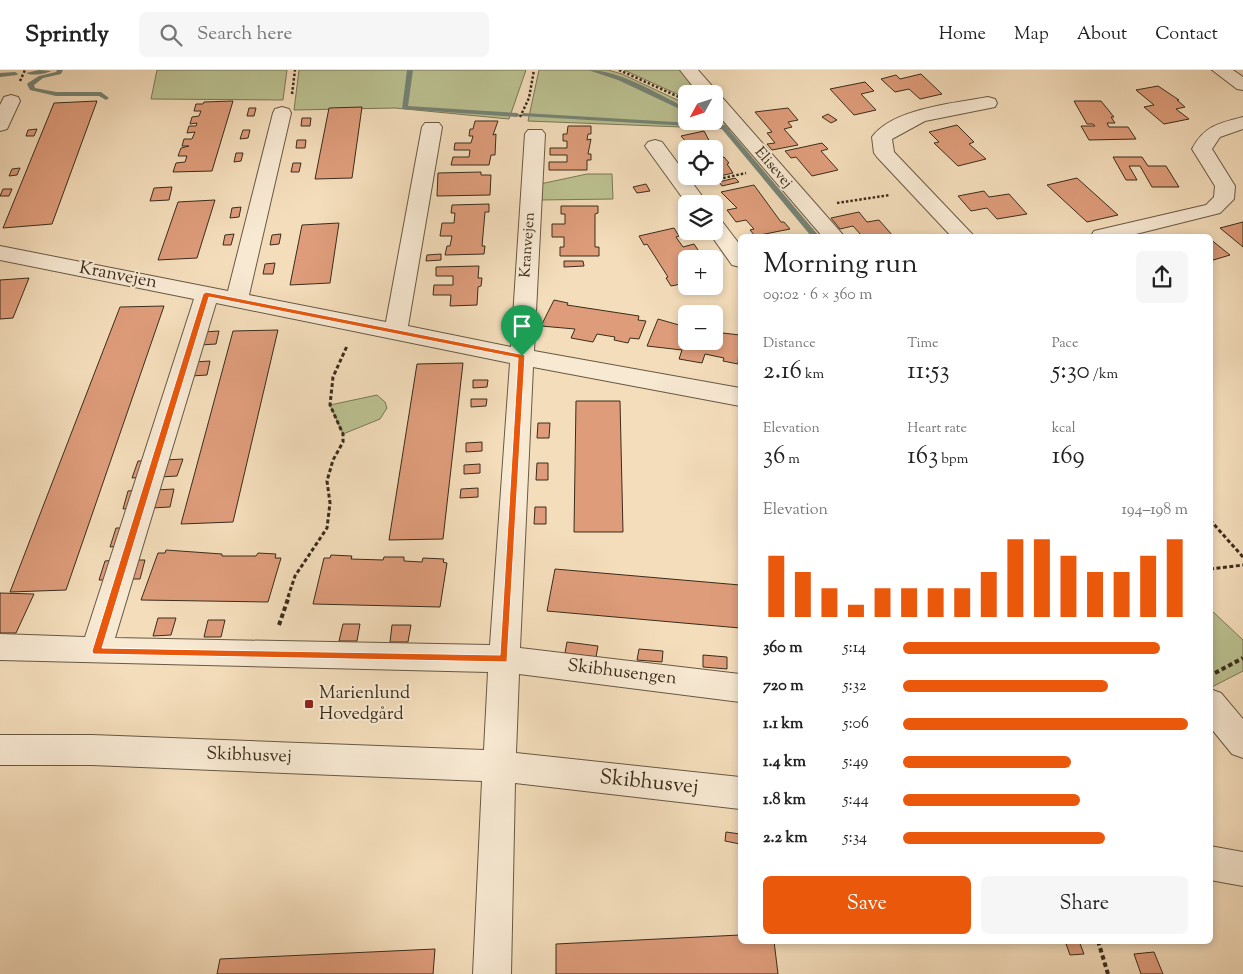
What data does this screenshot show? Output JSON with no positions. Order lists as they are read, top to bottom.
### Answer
{
  "streets": {
    "street": [
      "Elisevej",
      "Kranvejen",
      "Skibhusengen",
      "Skibhusvej"
    ]
  },
  "places": {
    "transit": ["Marienlund Hovedgård"]
  },
  "north": "bottom left",
  "page": {
    "header": "Sprintly",
    "search": "Search here",
    "nav": [
      "Home",
      "Map",
      "About",
      "Contact"
    ],
    "map_buttons": ["+", "−"],
    "heading": ["Morning run", "09:02 · 6 × 360 m"],
    "stats": [
      ["Distance", "2.16 km"],
      ["Time", "11:53"],
      ["Pace", "5:30 /km"],
      ["Elevation", "36 m"],
      ["Heart rate", "163 bpm"],
      ["kcal", "169"]
    ],
    "chart": ["Elevation", "194–198 m"],
    "list": [
      {
        "name": "360 m",
        "note": "5:14"
      },
      {
        "name": "720 m",
        "note": "5:32"
      },
      {
        "name": "1.1 km",
        "note": "5:06"
      },
      {
        "name": "1.4 km",
        "note": "5:49"
      },
      {
        "name": "1.8 km",
        "note": "5:44"
      },
      {
        "name": "2.2 km",
        "note": "5:34"
      }
    ],
    "buttons": ["Save", "Share"]
  }
}
